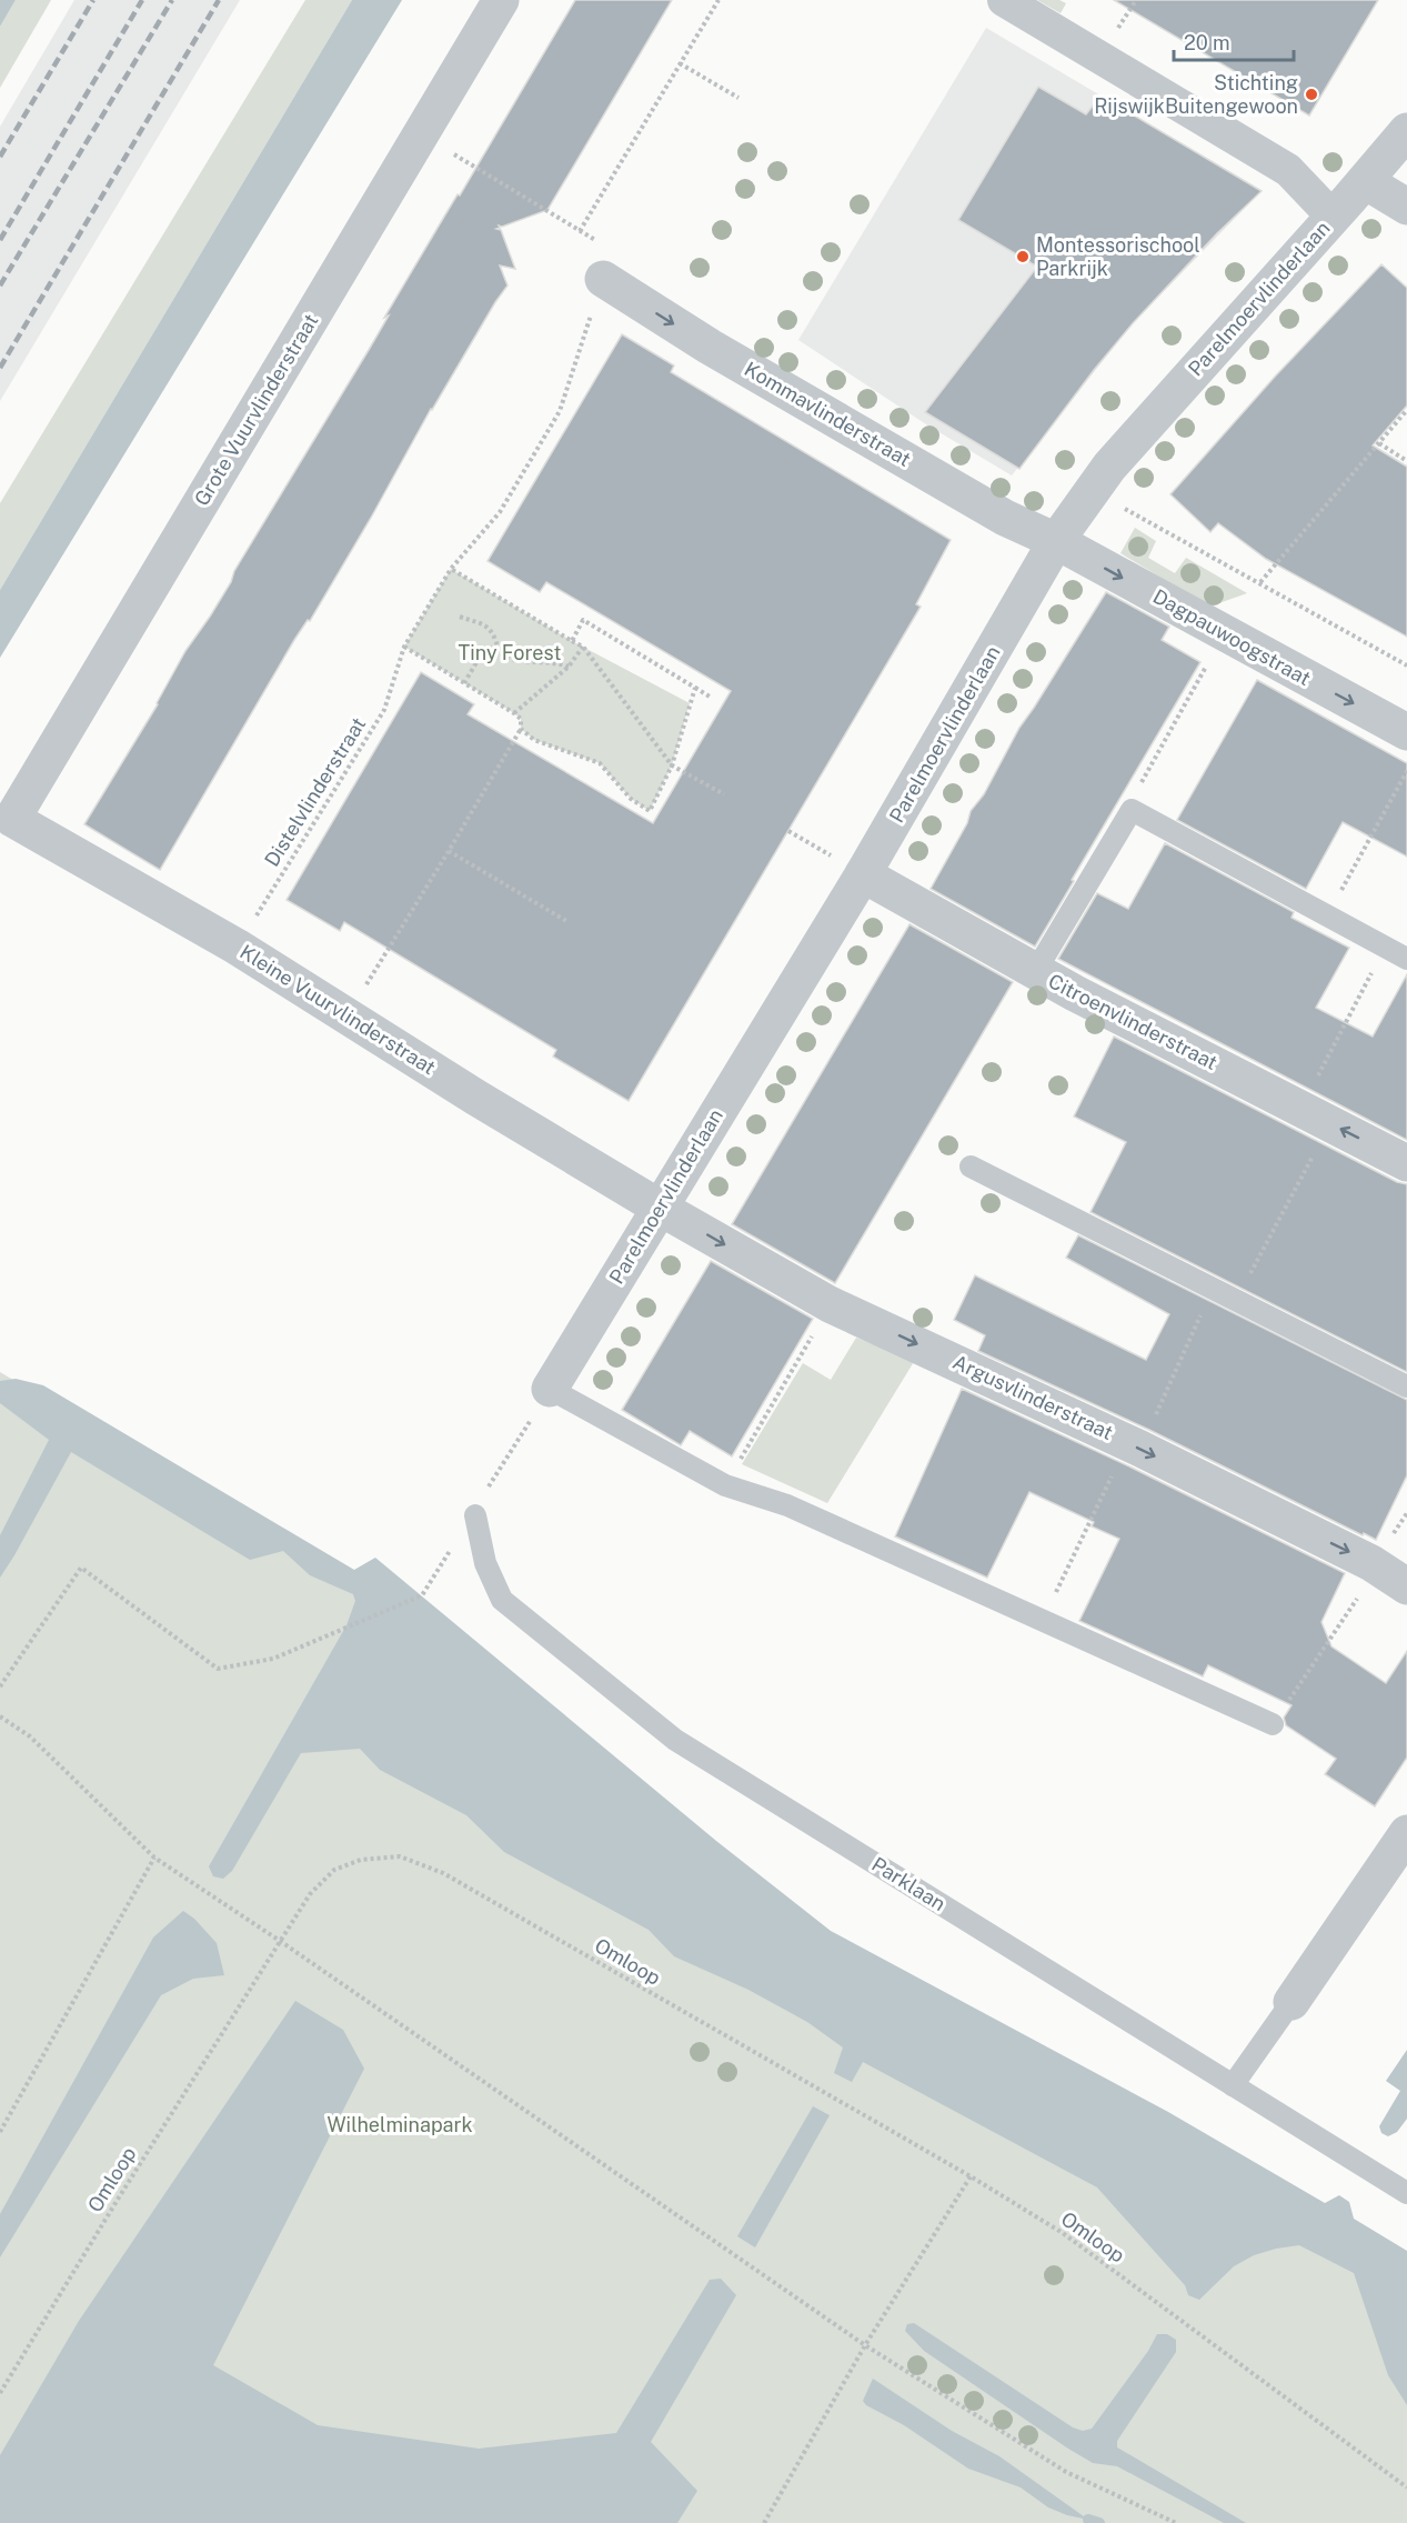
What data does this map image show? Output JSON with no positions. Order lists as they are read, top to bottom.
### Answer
{
  "streets": {
    "street": [
      "Parelmoervlinderlaan",
      "Grote Vuurvlinderstraat",
      "Kommavlinderstraat",
      "Dagpauwoogstraat",
      "Kleine Vuurvlinderstraat",
      "Citroenvlinderstraat",
      "Argusvlinderstraat"
    ],
    "lane": ["Parklaan"],
    "path": ["Distelvlinderstraat", "Omloop"]
  },
  "crossings": [
    ["Parelmoervlinderlaan", "Kommavlinderstraat"],
    ["Parelmoervlinderlaan", "Dagpauwoogstraat"],
    ["Parelmoervlinderlaan", "Kleine Vuurvlinderstraat"],
    ["Parelmoervlinderlaan", "Citroenvlinderstraat"],
    ["Parelmoervlinderlaan", "Argusvlinderstraat"],
    ["Grote Vuurvlinderstraat", "Kleine Vuurvlinderstraat"],
    ["Kommavlinderstraat", "Dagpauwoogstraat"],
    ["Kommavlinderstraat", "Distelvlinderstraat"],
    ["Distelvlinderstraat", "Kleine Vuurvlinderstraat"],
    ["Kleine Vuurvlinderstraat", "Argusvlinderstraat"]
  ],
  "one_way": ["Kommavlinderstraat", "Dagpauwoogstraat", "Argusvlinderstraat"],
  "parks": ["Tiny Forest", "Wilhelminapark"],
  "places": ["Stichting RijswijkBuitengewoon", "Montessorischool Parkrijk"],
  "scale_bar": "20 m"
}
